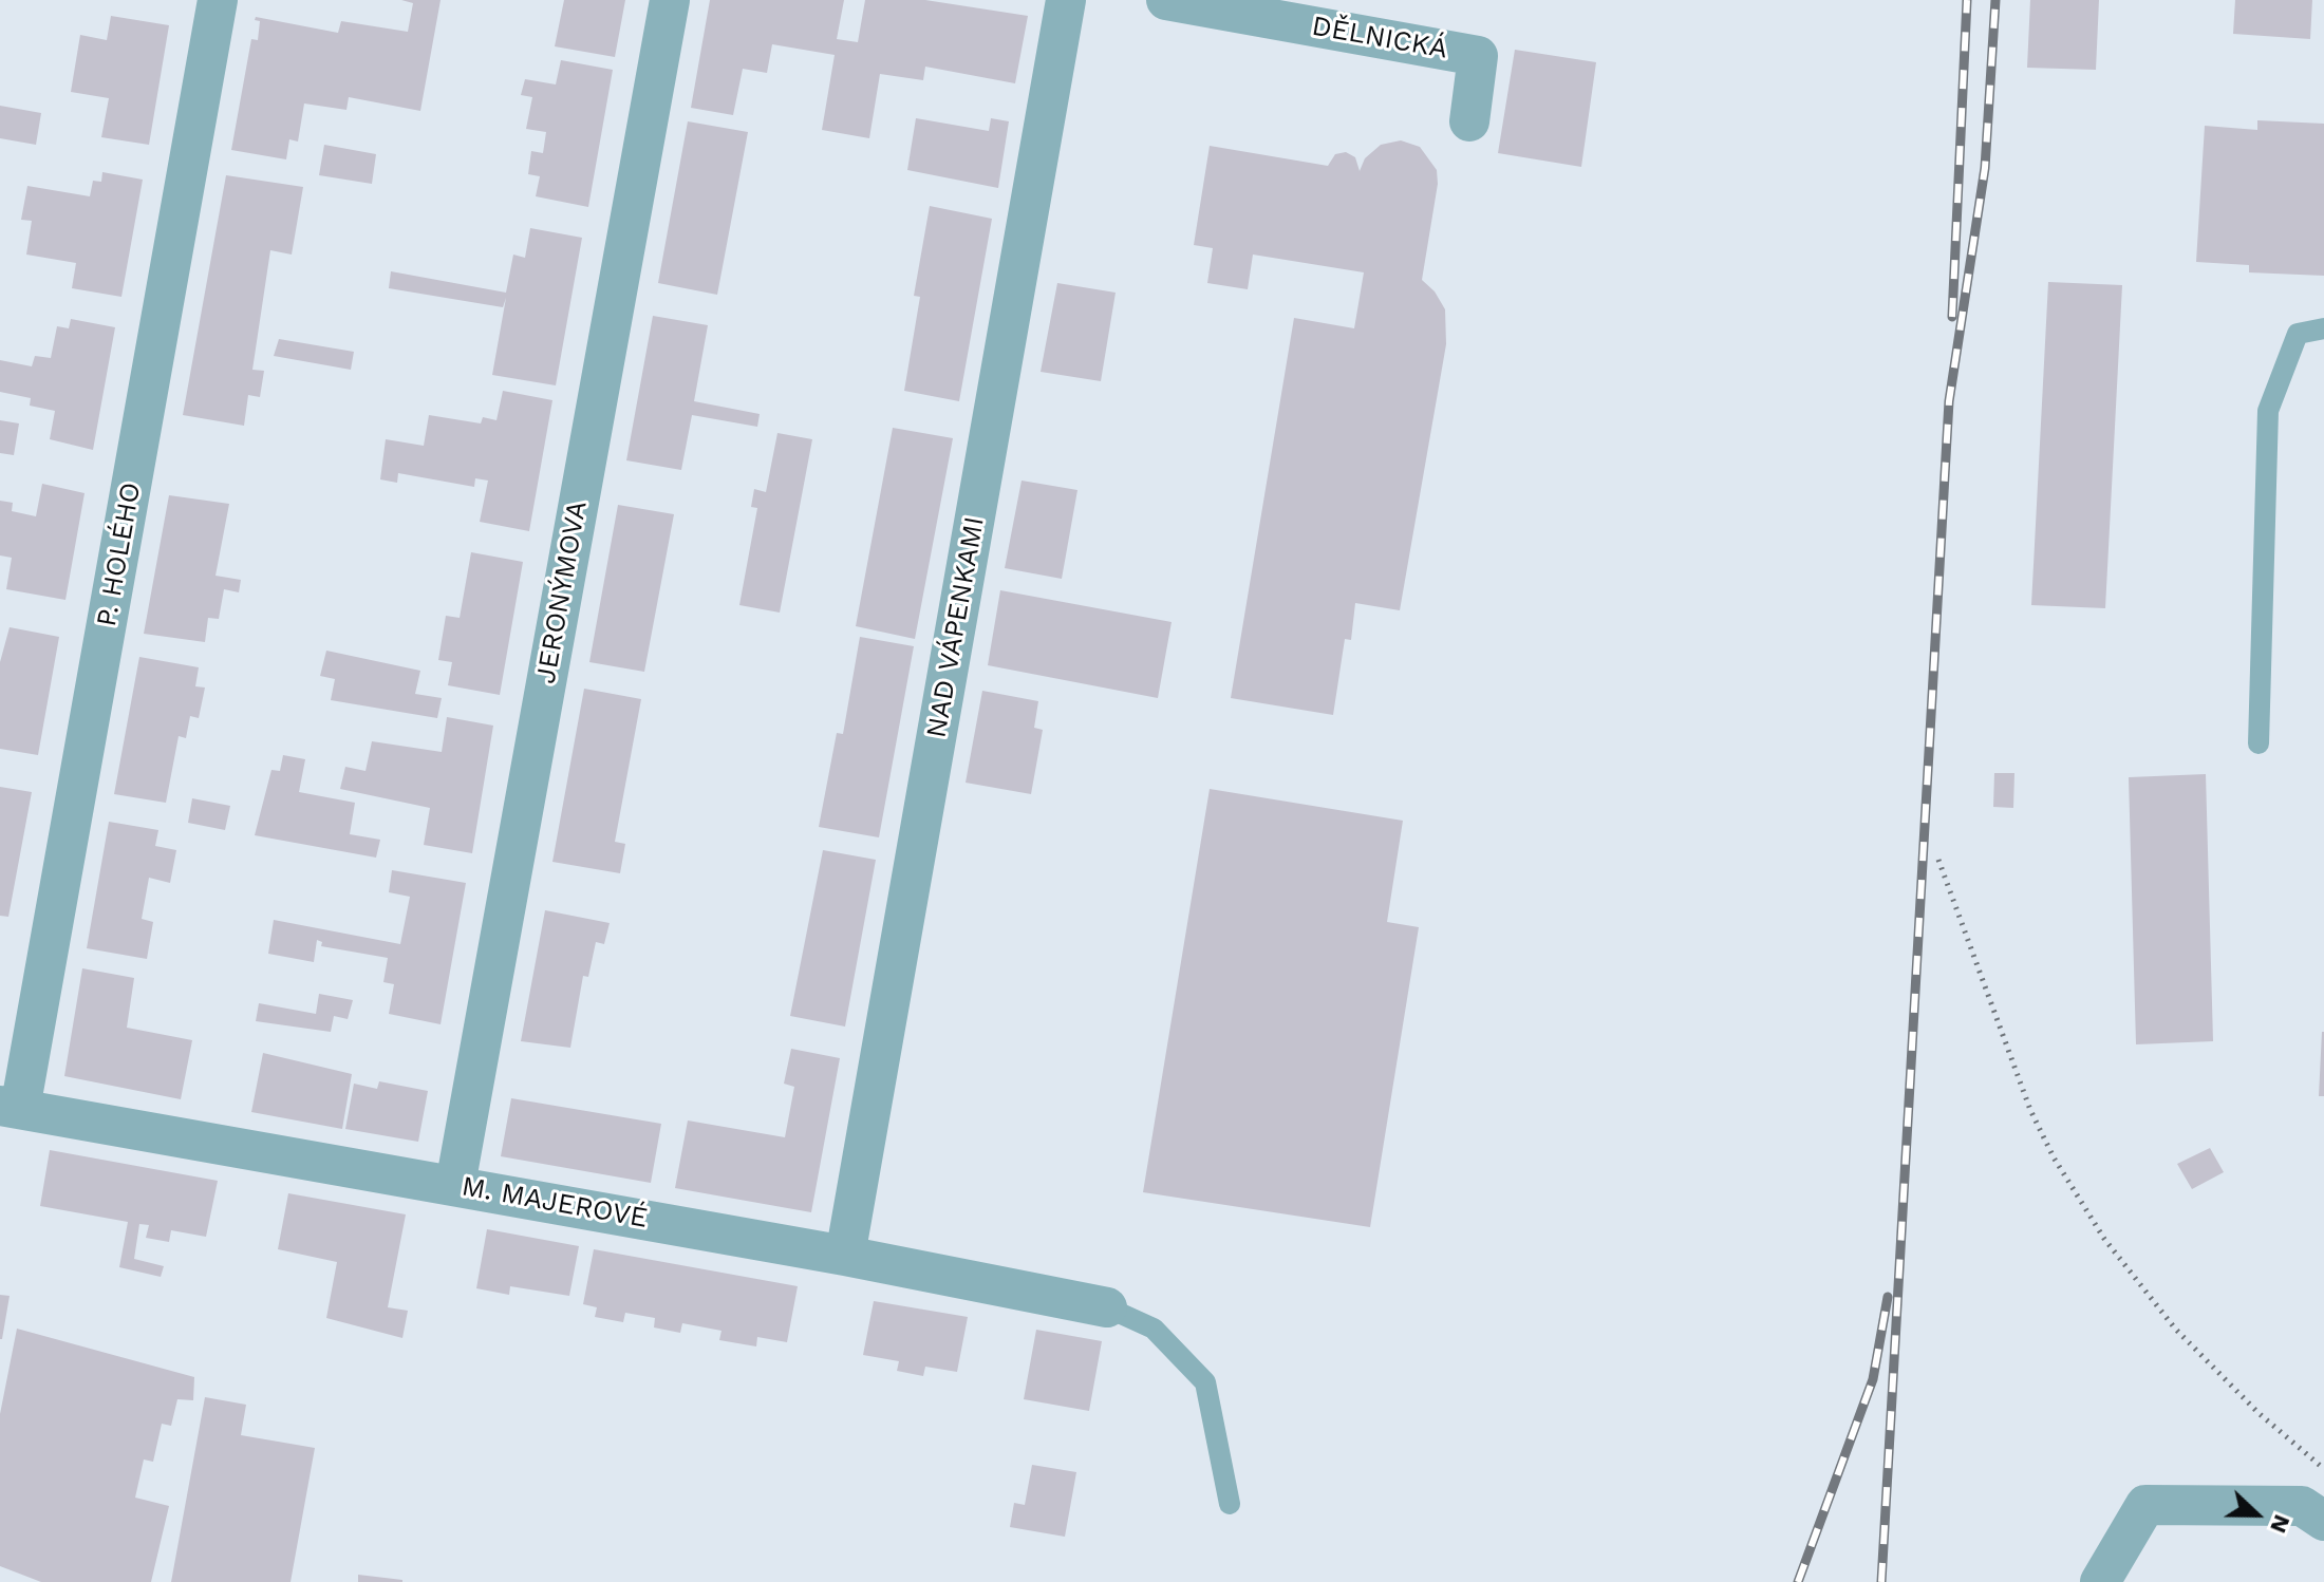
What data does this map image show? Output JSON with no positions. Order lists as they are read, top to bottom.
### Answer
{
  "streets": {
    "street": [
      "DĚLNICKÁ",
      "P. HOLÉHO",
      "JERONÝMOVA",
      "NAD VÁPENKAMI",
      "M. MAJEROVÉ"
    ]
  },
  "crossings": [
    ["P. HOLÉHO", "M. MAJEROVÉ"],
    ["JERONÝMOVA", "M. MAJEROVÉ"],
    ["NAD VÁPENKAMI", "M. MAJEROVÉ"]
  ],
  "north": "right"
}
